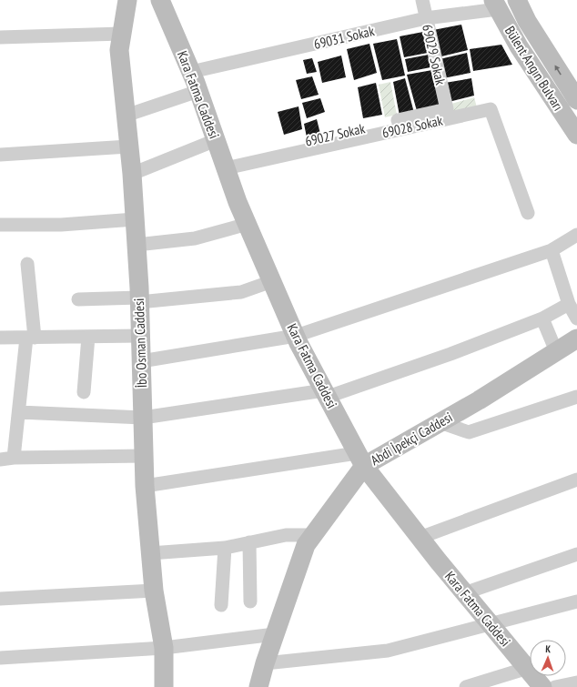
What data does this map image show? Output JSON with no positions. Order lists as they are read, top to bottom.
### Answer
{
  "streets": {
    "main road": [
      "Bülent Angın Bulvarı",
      "Kara Fatma Caddesi",
      "İbo Osman Caddesi",
      "Abdi İpekçi Caddesi"
    ],
    "street": [
      "69031 Sokak",
      "69029 Sokak",
      "69028 Sokak",
      "69027 Sokak"
    ]
  },
  "crossings": [
    ["69031 Sokak", "69029 Sokak"],
    ["69031 Sokak", "Bülent Angın Bulvarı"],
    ["69031 Sokak", "Kara Fatma Caddesi"],
    ["69029 Sokak", "69027 Sokak"],
    ["Kara Fatma Caddesi", "69028 Sokak"],
    ["Kara Fatma Caddesi", "69027 Sokak"],
    ["Kara Fatma Caddesi", "Abdi İpekçi Caddesi"],
    ["69028 Sokak", "69027 Sokak"]
  ],
  "north": "top"
}
